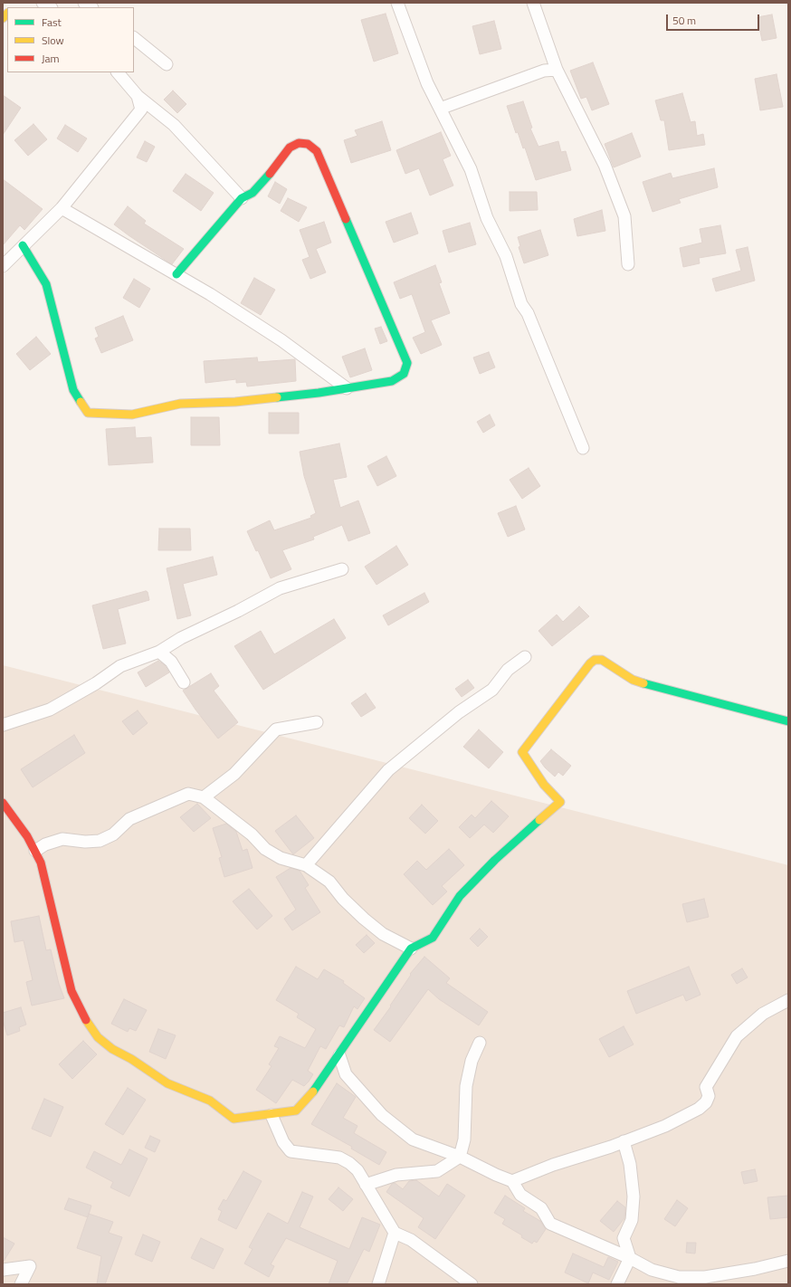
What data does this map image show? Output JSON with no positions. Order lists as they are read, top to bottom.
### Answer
{
  "legend": ["Fast", "Slow", "Jam"],
  "scale_bar": "50 m"
}
